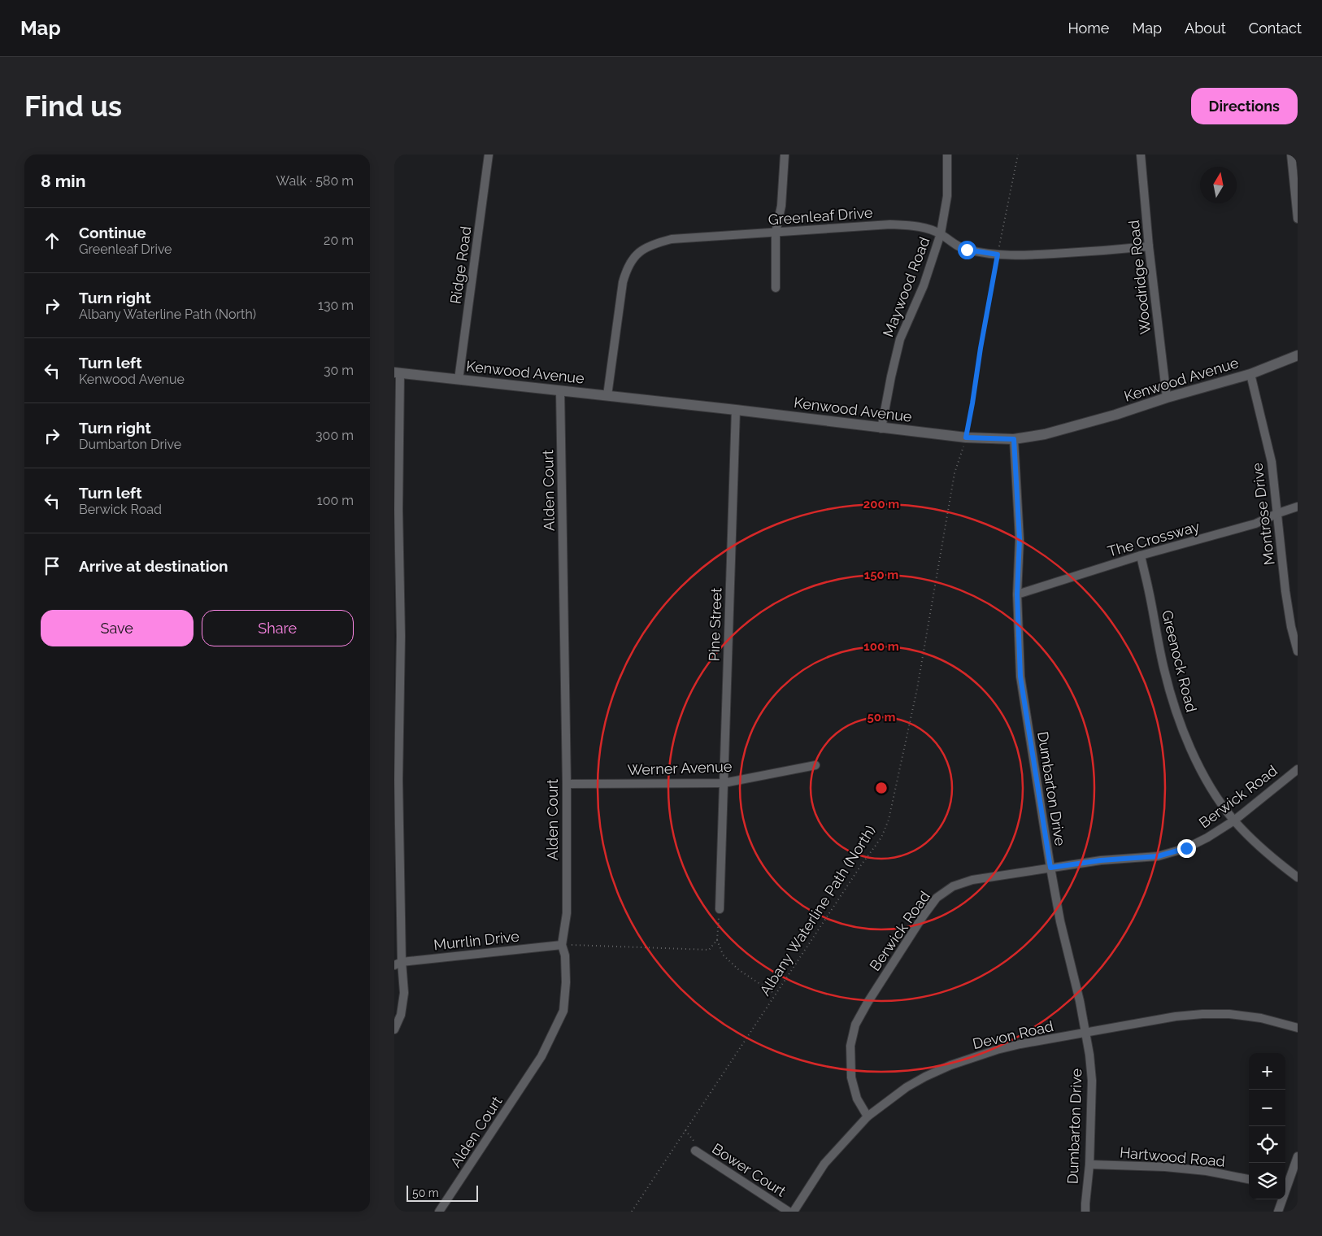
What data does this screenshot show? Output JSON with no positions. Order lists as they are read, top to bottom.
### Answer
{
  "streets": {
    "street": [
      "Greenleaf Drive",
      "Ridge Road",
      "Woodridge Road",
      "Maywood Road",
      "Kenwood Avenue",
      "Alden Court",
      "Montrose Drive",
      "The Crossway",
      "Pine Street",
      "Greenock Road",
      "Werner Avenue",
      "Dumbarton Drive",
      "Berwick Road",
      "Murrlin Drive",
      "Devon Road",
      "Hartwood Road",
      "Bower Court"
    ],
    "path": ["Albany Waterline Path (North)"]
  },
  "crossings": [
    ["Greenleaf Drive", "Woodridge Road"],
    ["Greenleaf Drive", "Maywood Road"],
    ["Greenleaf Drive", "Kenwood Avenue"],
    ["Greenleaf Drive", "Albany Waterline Path (North)"],
    ["Ridge Road", "Kenwood Avenue"],
    ["Woodridge Road", "Kenwood Avenue"],
    ["Maywood Road", "Kenwood Avenue"],
    ["Kenwood Avenue", "Alden Court"],
    ["Kenwood Avenue", "Montrose Drive"],
    ["Kenwood Avenue", "Pine Street"],
    ["Kenwood Avenue", "Dumbarton Drive"],
    ["Kenwood Avenue", "Albany Waterline Path (North)"],
    ["Alden Court", "Werner Avenue"],
    ["Alden Court", "Murrlin Drive"],
    ["Montrose Drive", "The Crossway"],
    ["The Crossway", "Greenock Road"],
    ["The Crossway", "Dumbarton Drive"],
    ["Pine Street", "Werner Avenue"],
    ["Greenock Road", "Berwick Road"],
    ["Dumbarton Drive", "Berwick Road"],
    ["Dumbarton Drive", "Devon Road"],
    ["Dumbarton Drive", "Hartwood Road"],
    ["Berwick Road", "Devon Road"]
  ],
  "scale_bar": "50 m",
  "north": "top",
  "page": {
    "header": "Map",
    "nav": [
      "Home",
      "Map",
      "About",
      "Contact"
    ],
    "buttons": [
      "Directions",
      ["Save", "Share"]
    ],
    "title": "Find us",
    "heading": ["8 min", "Walk · 580 m"],
    "list": [
      ["Continue", "Greenleaf Drive", "20 m"],
      ["Turn right", "Albany Waterline Path (North)", "130 m"],
      ["Turn left", "Kenwood Avenue", "30 m"],
      ["Turn right", "Dumbarton Drive", "300 m"],
      ["Turn left", "Berwick Road", "100 m"],
      "Arrive at destination"
    ],
    "map_buttons": ["+", "−"],
    "scale": "50 m"
  },
  "rings": [
    "200 m",
    "150 m",
    "100 m",
    "50 m"
  ]
}
